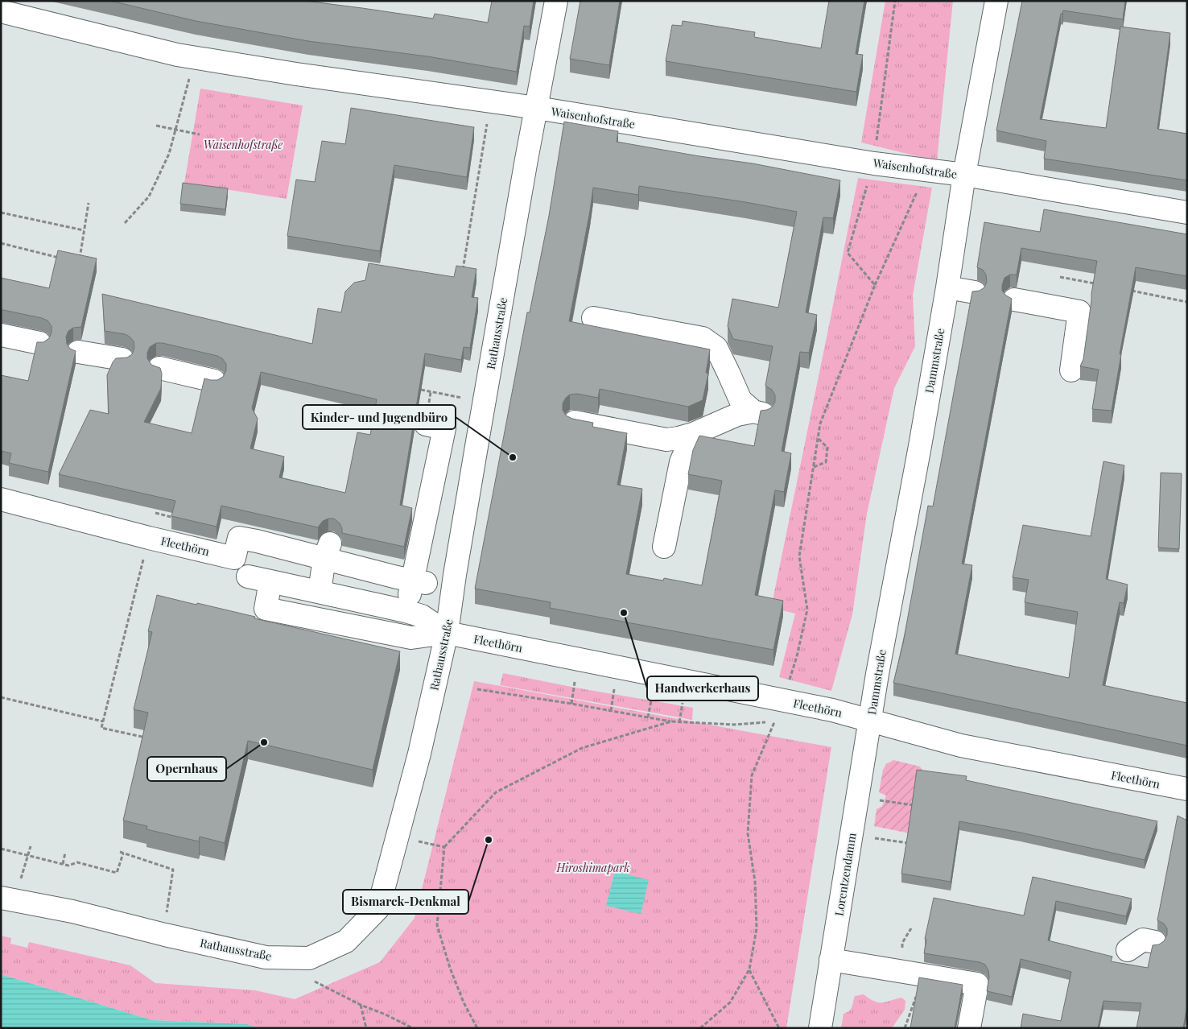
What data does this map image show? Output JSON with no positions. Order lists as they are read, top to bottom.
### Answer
{
  "streets": {
    "street": [
      "Waisenhofstraße",
      "Rathausstraße",
      "Dammstraße",
      "Fleethörn",
      "Lorentzendamm"
    ]
  },
  "crossings": [
    ["Waisenhofstraße", "Rathausstraße"],
    ["Waisenhofstraße", "Dammstraße"],
    ["Rathausstraße", "Fleethörn"],
    ["Dammstraße", "Fleethörn"],
    ["Dammstraße", "Lorentzendamm"],
    ["Fleethörn", "Lorentzendamm"]
  ],
  "parks": ["Waisenhofstraße", "Hiroshimapark"],
  "places": [
    "Kinder- und Jugendbüro",
    "Handwerkerhaus",
    "Opernhaus",
    "Bismarck-Denkmal"
  ]
}
